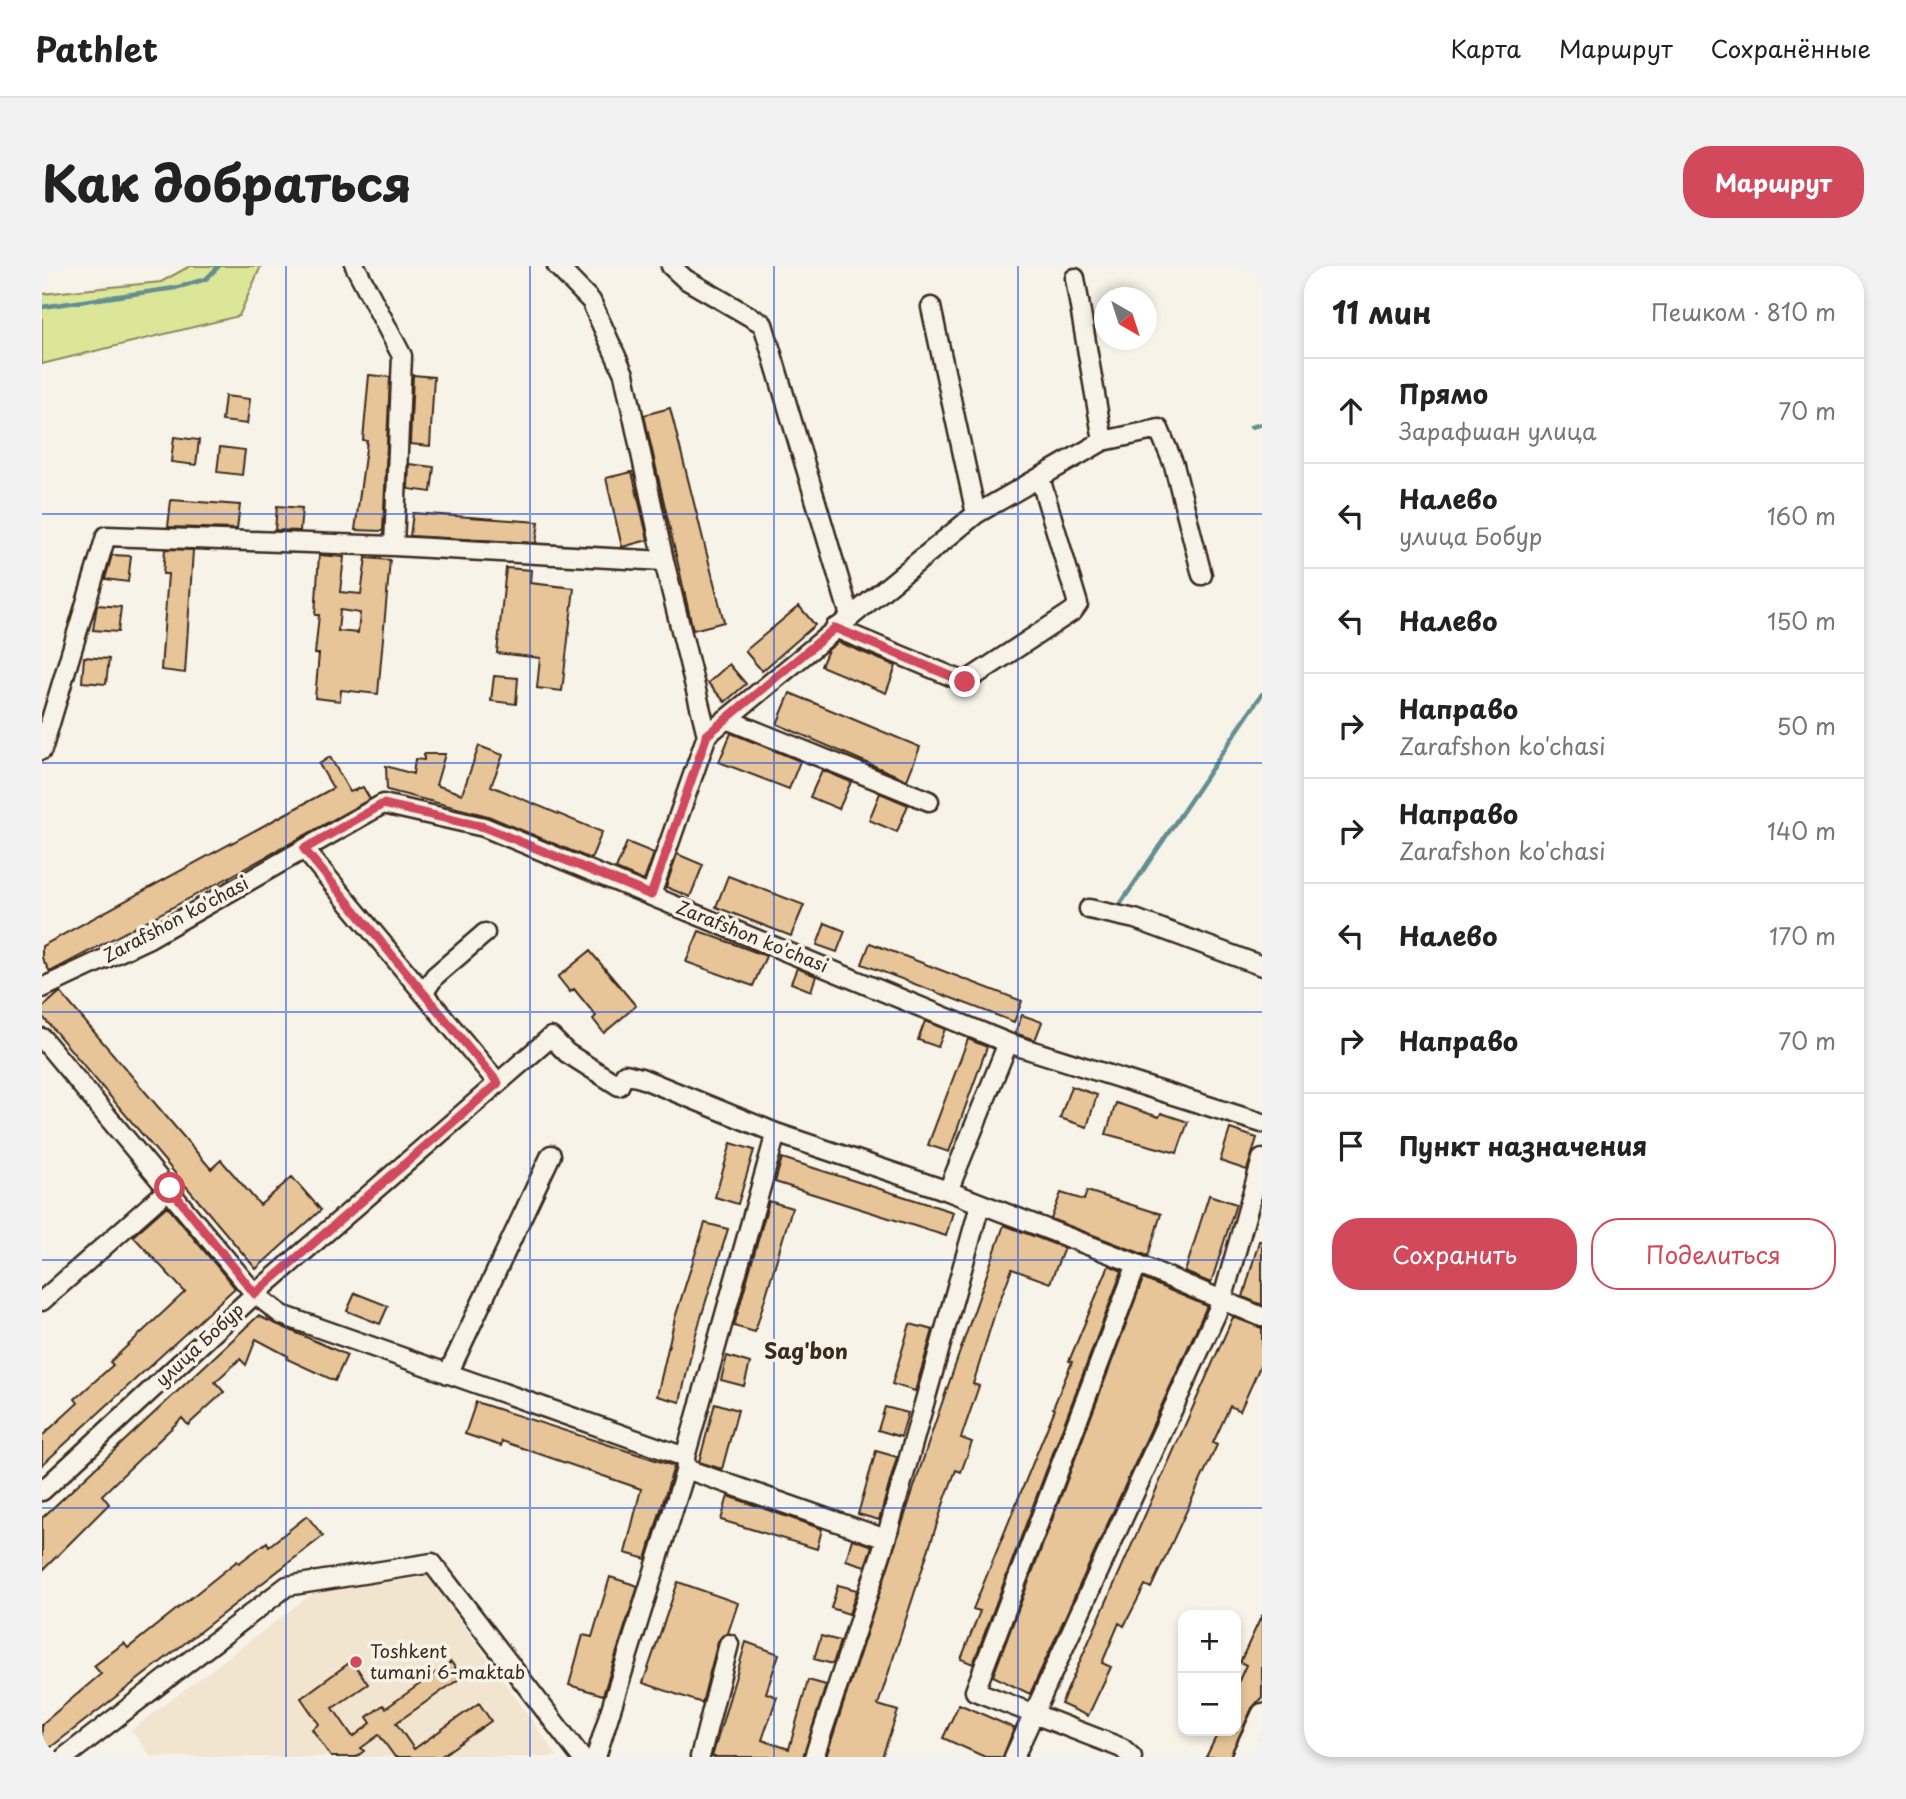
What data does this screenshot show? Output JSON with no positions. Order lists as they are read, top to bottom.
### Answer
{
  "streets": {
    "street": ["Zarafshon ko'chasi", "улица Бобур"]
  },
  "districts": ["Sag'bon"],
  "places": ["Toshkent tumani 6-maktab"],
  "north": "bottom right",
  "page": {
    "header": "Pathlet",
    "nav": ["Карта", "Маршрут", "Сохранённые"],
    "title": "Как добраться",
    "buttons": [
      "Маршрут",
      ["Сохранить", "Поделиться"]
    ],
    "heading": ["11 мин", "Пешком · 810 m"],
    "list": [
      ["Прямо", "Зарафшан улица", "70 m"],
      ["Налево", "улица Бобур", "160 m"],
      ["Налево", "150 m"],
      ["Направо", "Zarafshon ko'chasi", "50 m"],
      ["Направо", "Zarafshon ko'chasi", "140 m"],
      ["Налево", "170 m"],
      ["Направо", "70 m"],
      "Пункт назначения"
    ],
    "map_buttons": ["+", "−"]
  }
}
